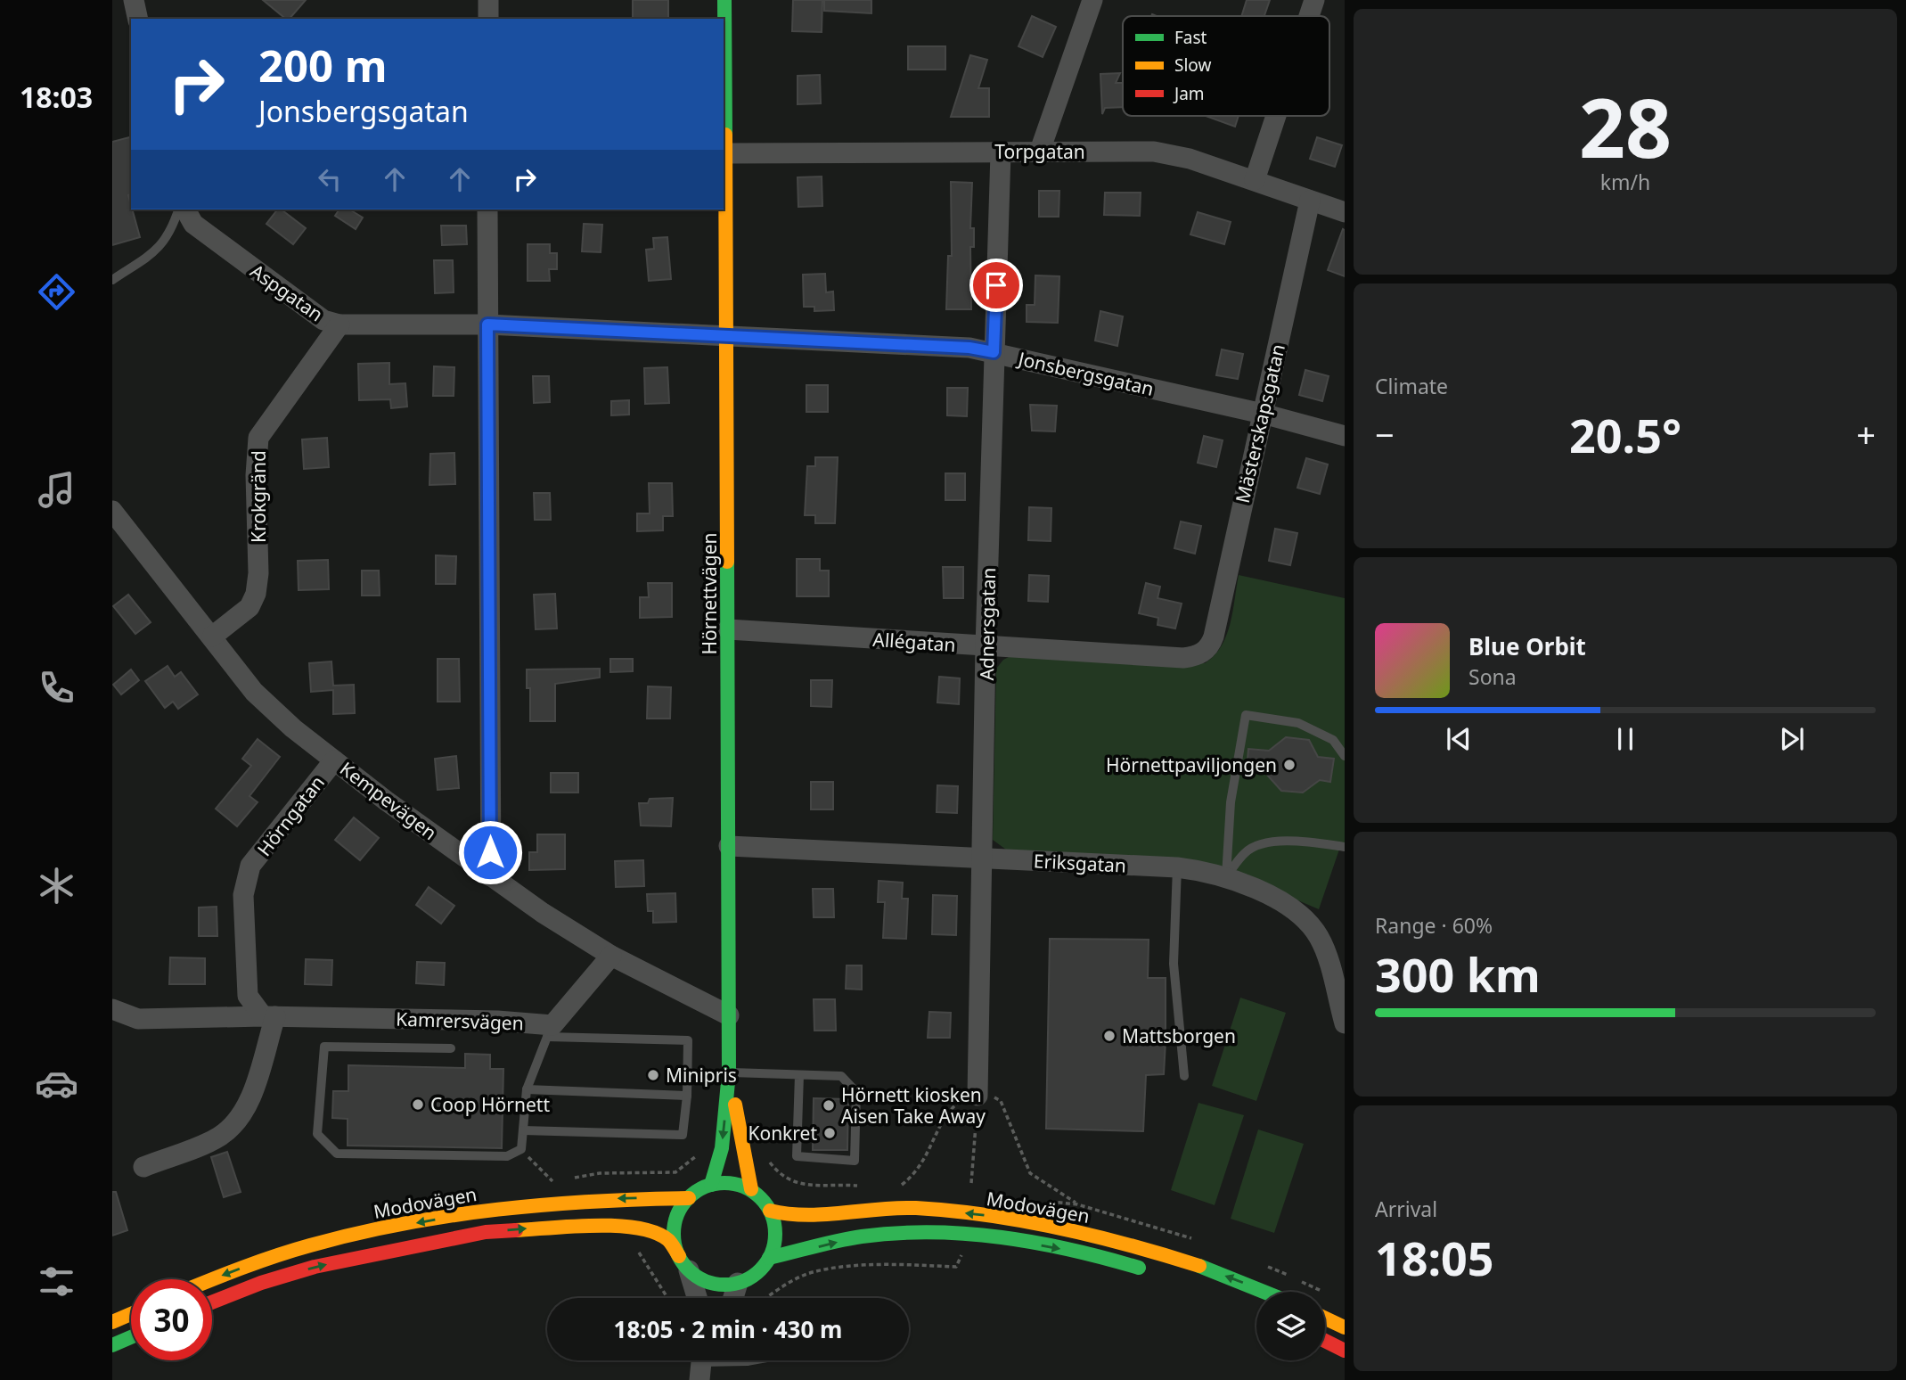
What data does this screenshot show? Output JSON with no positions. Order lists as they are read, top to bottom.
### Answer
{
  "streets": {
    "main road": ["Hörnettvägen", "Modovägen"],
    "street": [
      "Torpgatan",
      "Aspgatan",
      "Jonsbergsgatan",
      "Mästerskapsgatan",
      "Krokgränd",
      "Adnersgatan",
      "Allégatan",
      "Kempevägen",
      "Hörngatan",
      "Eriksgatan",
      "Kamrersvägen"
    ]
  },
  "crossings": [
    ["Torpgatan", "Mästerskapsgatan"],
    ["Torpgatan", "Hörnettvägen"],
    ["Torpgatan", "Adnersgatan"],
    ["Aspgatan", "Jonsbergsgatan"],
    ["Aspgatan", "Krokgränd"],
    ["Jonsbergsgatan", "Mästerskapsgatan"],
    ["Jonsbergsgatan", "Hörnettvägen"],
    ["Jonsbergsgatan", "Adnersgatan"],
    ["Mästerskapsgatan", "Allégatan"],
    ["Krokgränd", "Kempevägen"],
    ["Hörnettvägen", "Allégatan"],
    ["Hörnettvägen", "Kempevägen"],
    ["Hörnettvägen", "Eriksgatan"],
    ["Hörnettvägen", "Modovägen"],
    ["Adnersgatan", "Allégatan"],
    ["Adnersgatan", "Eriksgatan"],
    ["Kempevägen", "Hörngatan"],
    ["Hörngatan", "Kamrersvägen"]
  ],
  "places": [
    "Hörnettpaviljongen",
    "Mattsborgen",
    "Minipris",
    "Coop Hörnett",
    "Hörnett kiosken Aisen Take Away",
    "Konkret"
  ],
  "legend": ["Fast", "Slow", "Jam"],
  "page": {
    "tabs": "18:03",
    "tile": [
      ["28", "km/h"],
      "Climate",
      ["Range · 60%", "300 km"],
      ["Arrival", "18:05"]
    ],
    "turn": ["200 m", "Jonsbergsgatan"],
    "heat": ["−", "20.5°", "+"],
    "song": ["Blue Orbit", "Sona"],
    "limit": "30",
    "trip": "18:05 · 2 min · 430 m"
  }
}
